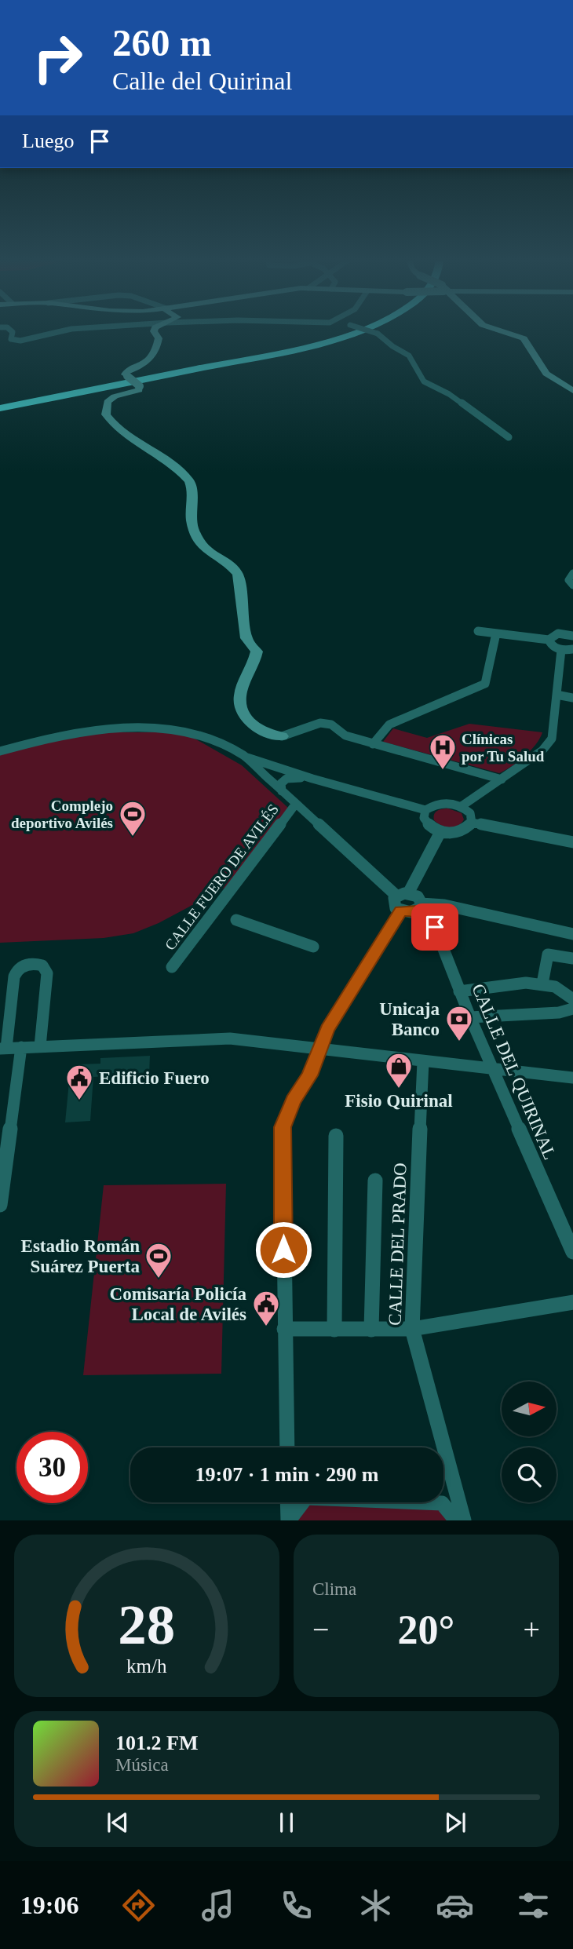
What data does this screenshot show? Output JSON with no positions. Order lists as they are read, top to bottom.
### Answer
{
  "streets": {
    "street": ["CALLE FUERO DE AVILÉS", "CALLE DEL QUIRINAL", "CALLE DEL PRADO"]
  },
  "places": {
    "hospital": ["Clínicas por Tu Salud"],
    "sports": ["Complejo deportivo Avilés", "Estadio Román Suárez Puerta"],
    "bank": ["Unicaja Banco"],
    "shop": ["Fisio Quirinal"],
    "public building": ["Edificio Fuero", "Comisaría Policía Local de Avilés"]
  },
  "north": "right",
  "page": {
    "turn": ["260 m", "Calle del Quirinal"],
    "then": "Luego",
    "limit": "30",
    "trip": "19:07 · 1 min · 290 m",
    "tile": "Clima",
    "heat": ["−", "20°", "+"],
    "song": ["101.2 FM", "Música"],
    "tabs": "19:06",
    "gauge": ["28", "km/h"]
  }
}
